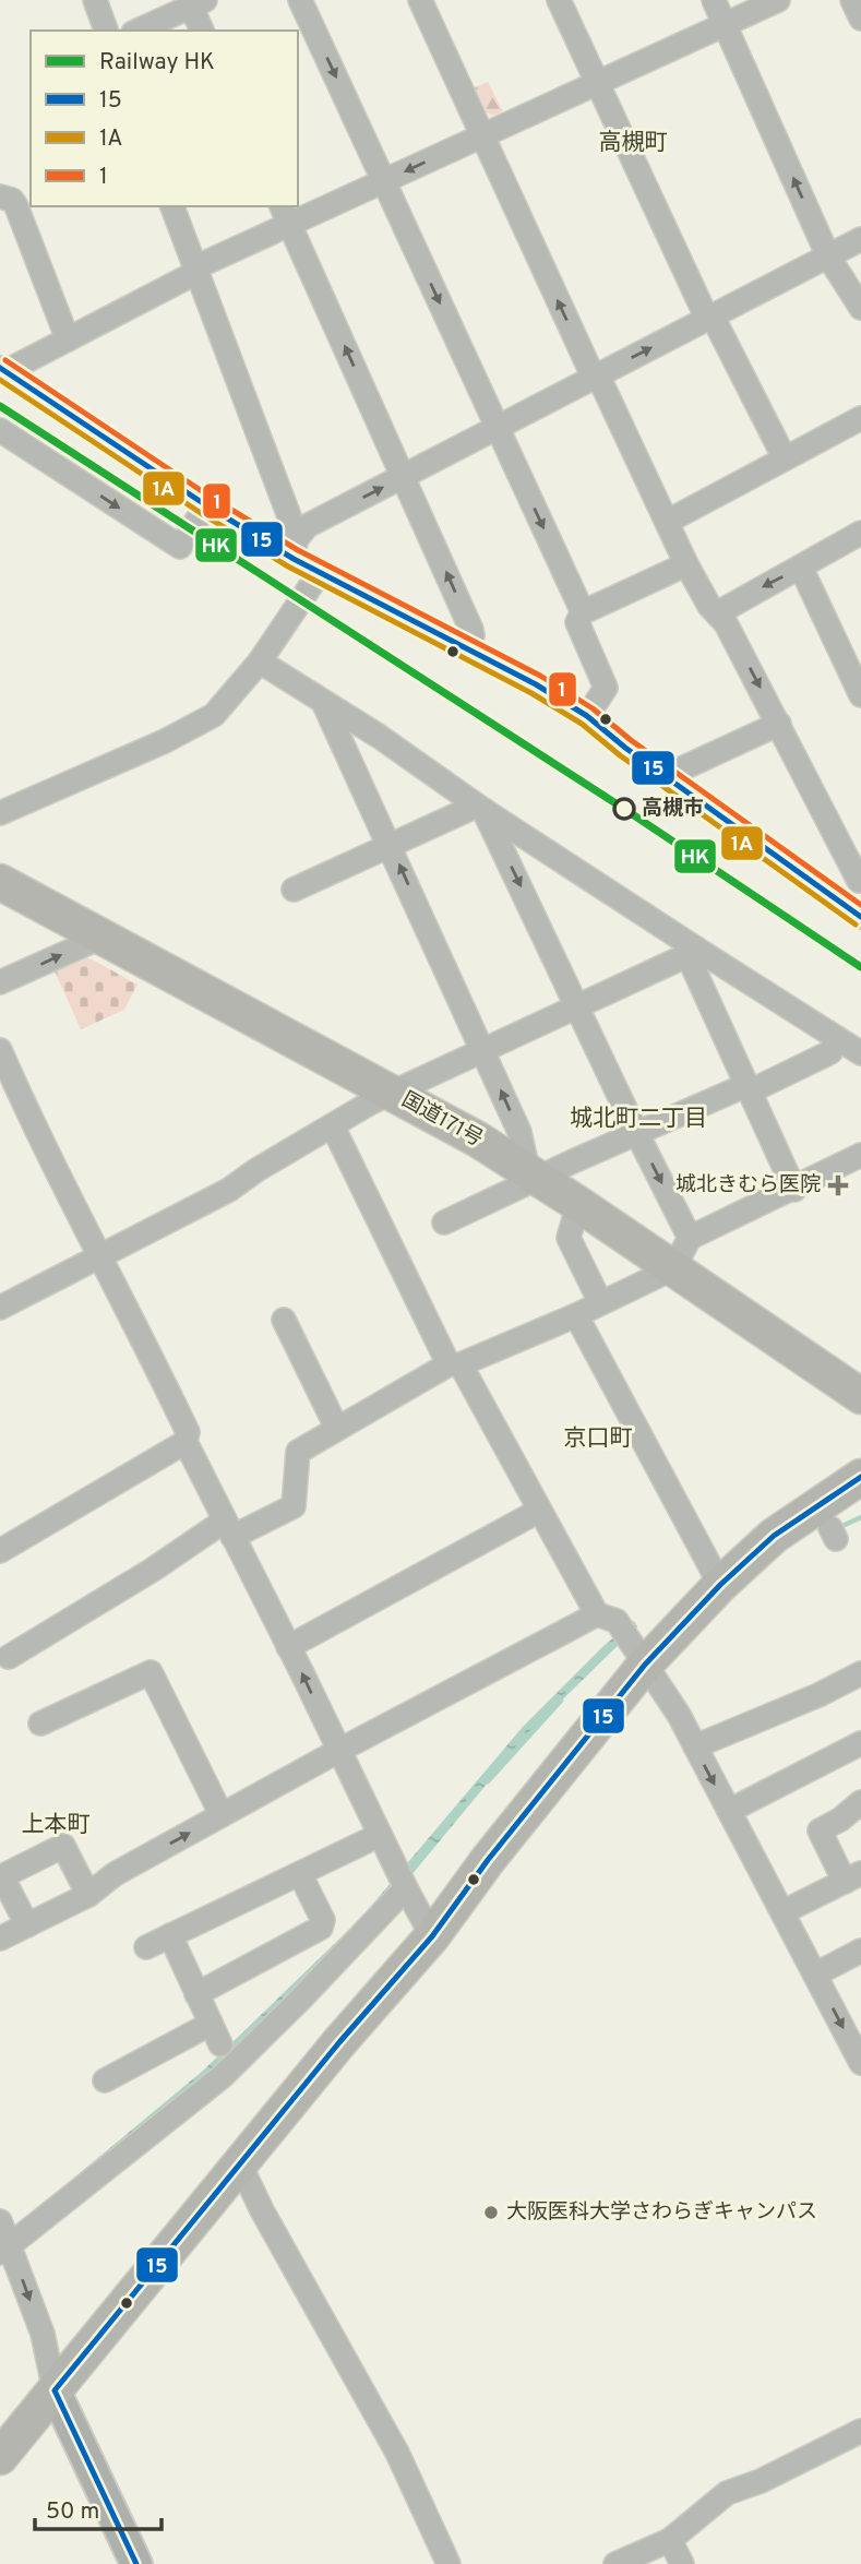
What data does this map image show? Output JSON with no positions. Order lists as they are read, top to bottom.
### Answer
{
  "streets": {
    "highway": ["国道171号"]
  },
  "districts": [
    "高槻町",
    "城北町二丁目",
    "京口町",
    "上本町"
  ],
  "places": {
    "other": ["高槻市", "大阪医科大学さわらぎキャンパス"],
    "health": ["城北きむら医院"]
  },
  "lines": [
    "transit line 1",
    "transit line 15",
    "transit line 1A",
    "rail line HK"
  ],
  "legend": [
    "Railway HK",
    "15",
    "1A",
    "1"
  ],
  "scale_bar": "50 m"
}
